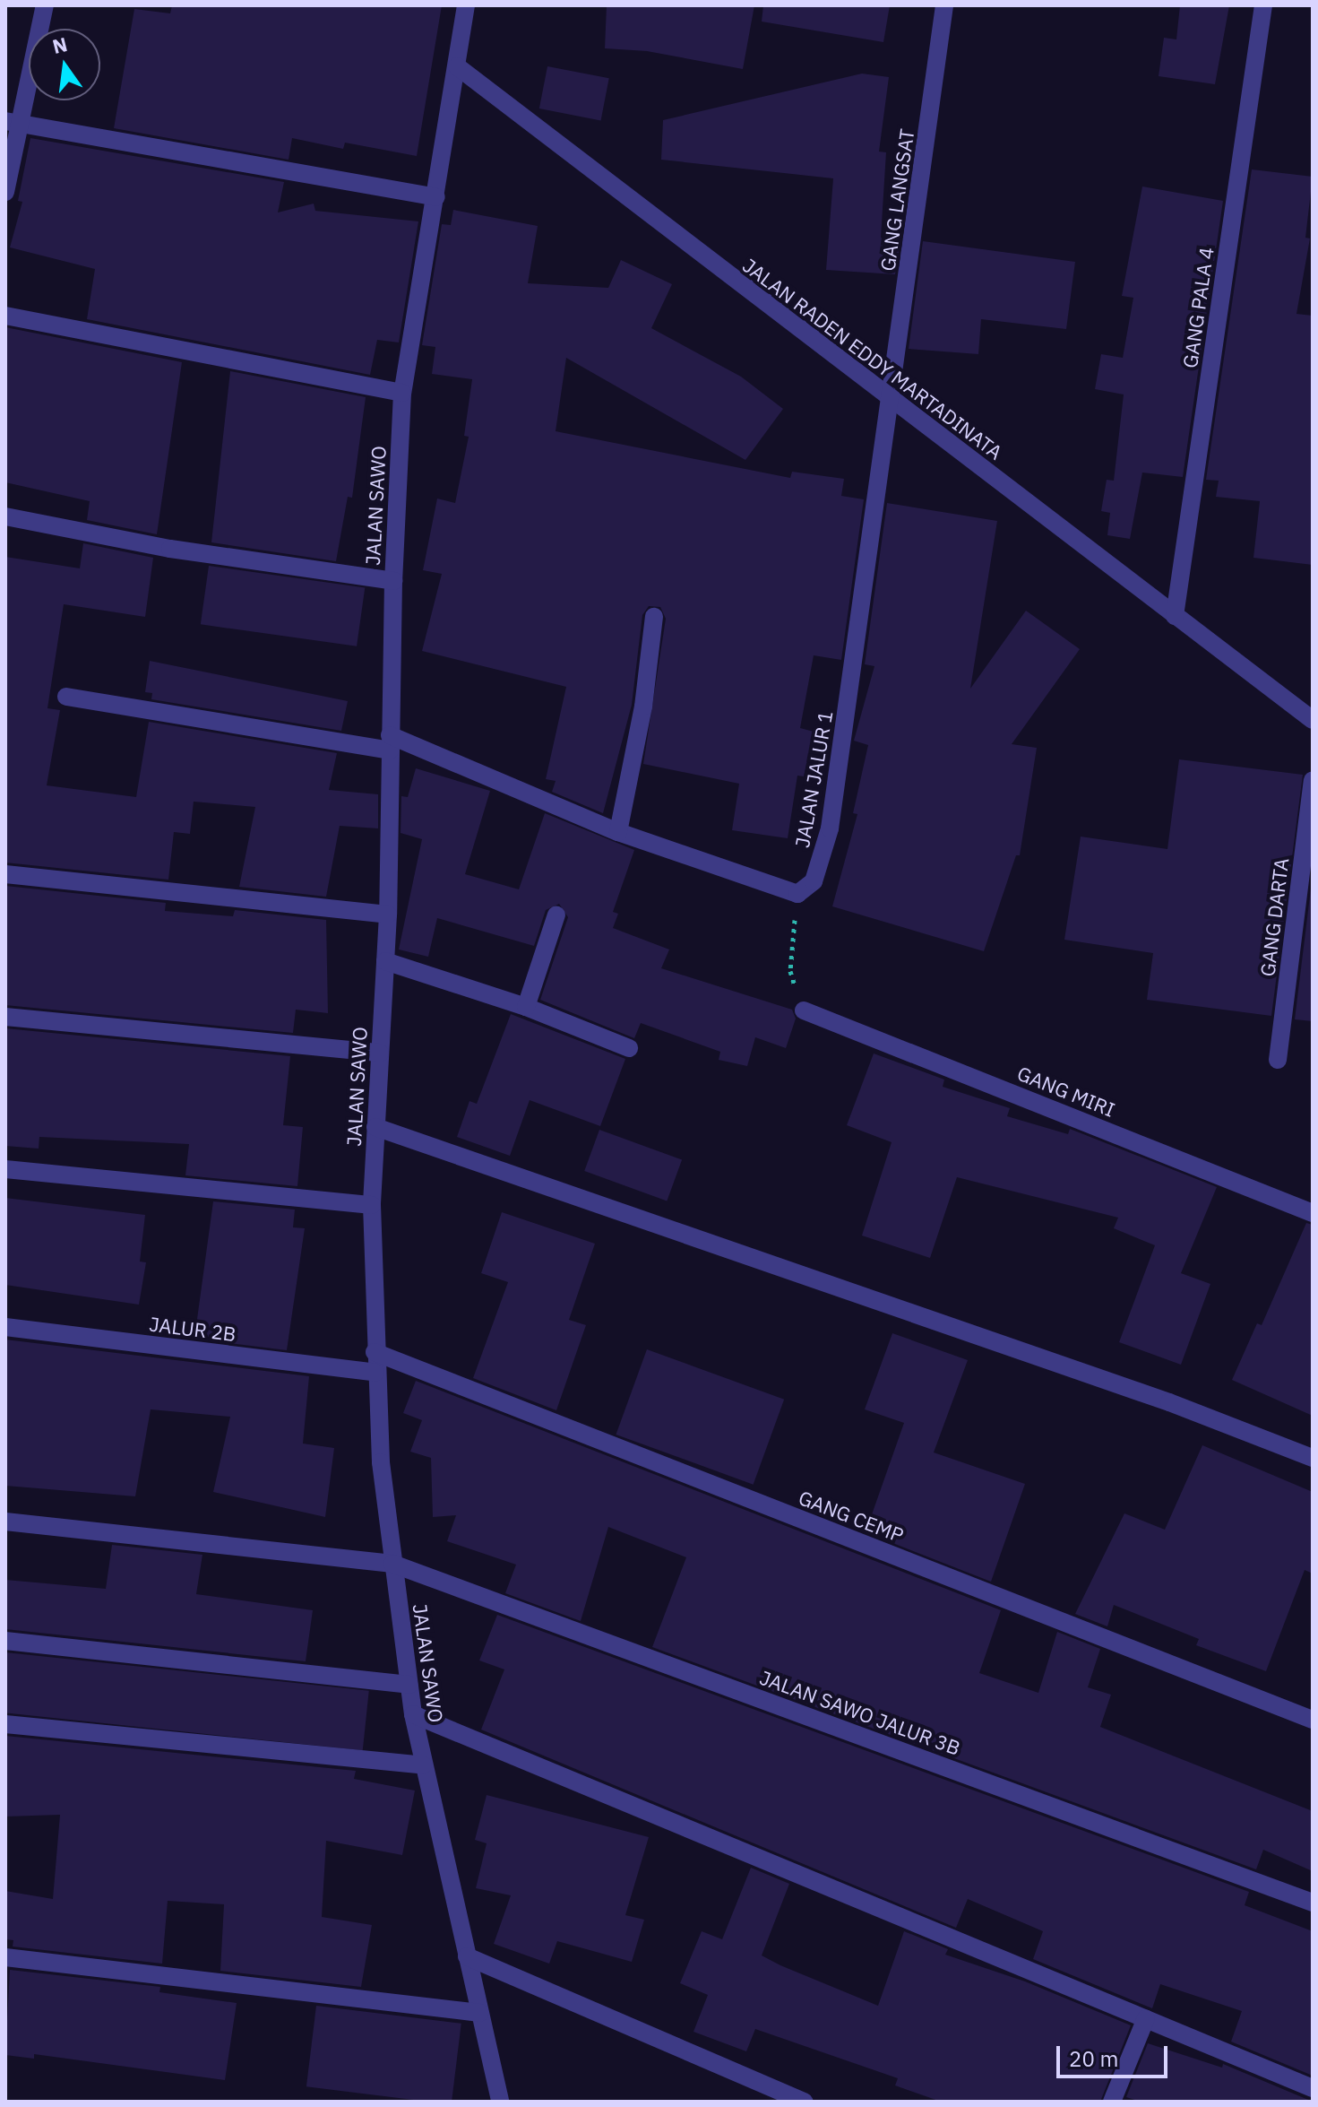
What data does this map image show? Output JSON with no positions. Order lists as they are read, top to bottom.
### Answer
{
  "streets": {
    "street": [
      "GANG LANGSAT",
      "GANG PALA 4",
      "JALAN RADEN EDDY MARTADINATA",
      "JALAN SAWO",
      "JALAN JALUR 1",
      "GANG DARTA",
      "GANG MIRI",
      "JALUR 2B",
      "GANG CEMP",
      "JALAN SAWO JALUR 3B"
    ]
  },
  "crossings": [
    ["GANG LANGSAT", "JALAN RADEN EDDY MARTADINATA"],
    ["GANG LANGSAT", "JALAN JALUR 1"],
    ["GANG PALA 4", "JALAN RADEN EDDY MARTADINATA"],
    ["JALAN RADEN EDDY MARTADINATA", "JALAN SAWO"],
    ["JALAN RADEN EDDY MARTADINATA", "JALAN JALUR 1"],
    ["JALAN SAWO", "JALUR 2B"],
    ["JALAN SAWO", "GANG CEMP"],
    ["JALAN SAWO", "JALAN SAWO JALUR 3B"]
  ],
  "scale_bar": "20 m",
  "north": "top"
}
